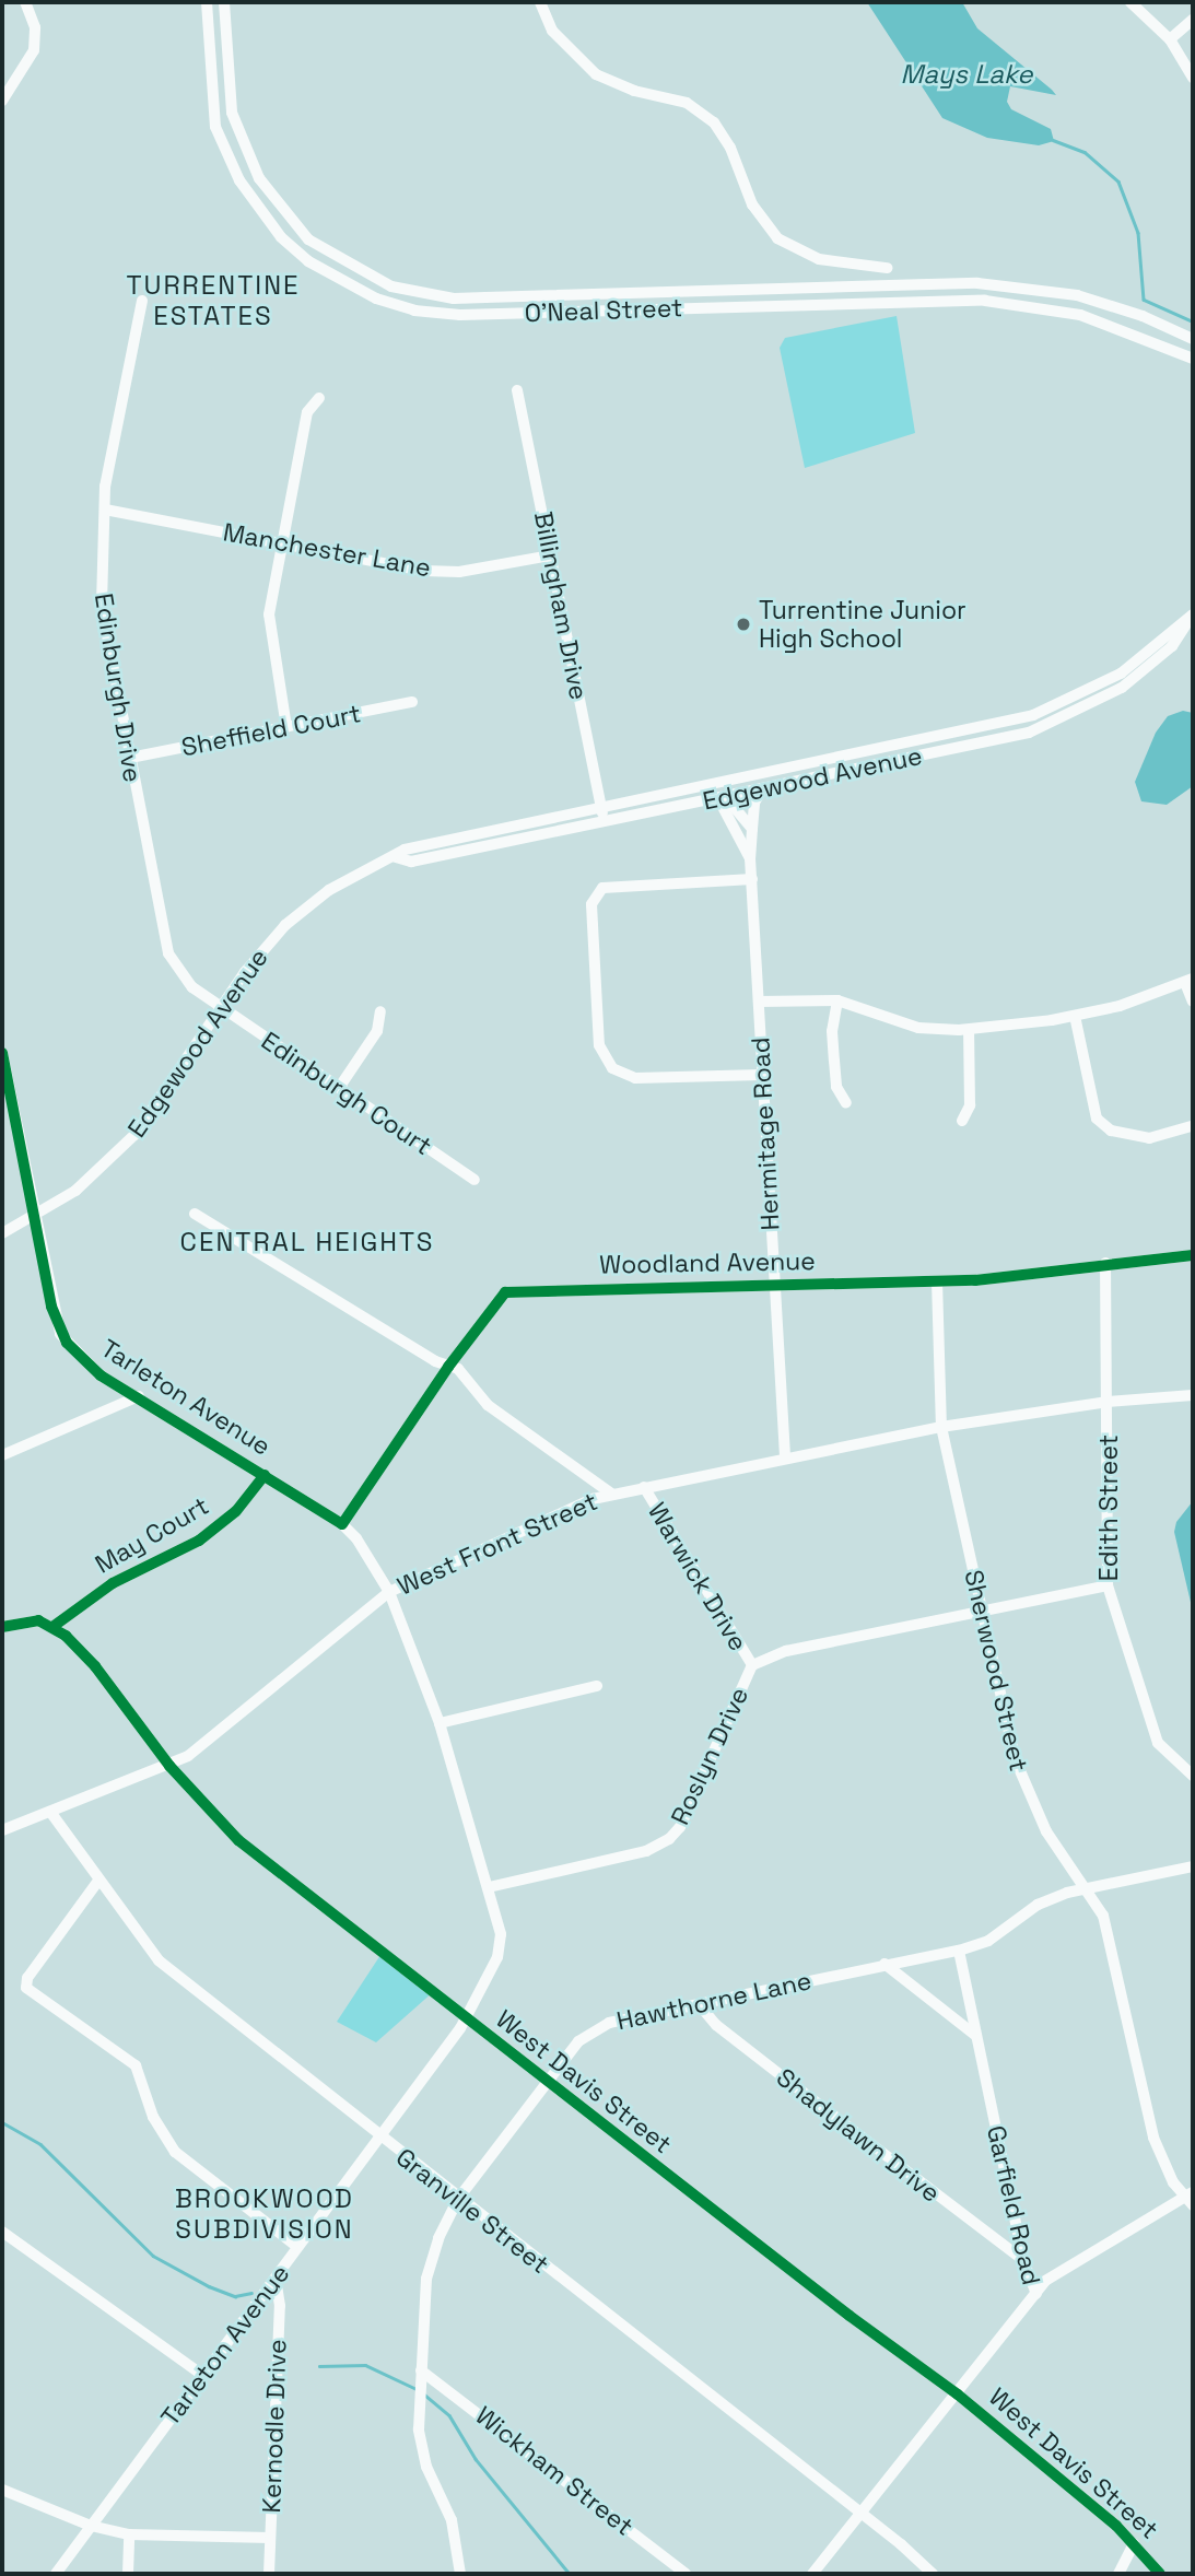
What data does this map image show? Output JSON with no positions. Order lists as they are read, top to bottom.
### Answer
{
  "streets": {
    "street": [
      "O'Neal Street",
      "Manchester Lane",
      "Billingham Drive",
      "Edinburgh Drive",
      "Sheffield Court",
      "Edgewood Avenue",
      "Edinburgh Court",
      "Hermitage Road",
      "Woodland Avenue",
      "Tarleton Avenue",
      "Edith Street",
      "May Court",
      "West Front Street",
      "Warwick Drive",
      "Sherwood Street",
      "Roslyn Drive",
      "Hawthorne Lane",
      "West Davis Street",
      "Shadylawn Drive",
      "Garfield Road",
      "Granville Street",
      "Kernodle Drive",
      "Wickham Street"
    ]
  },
  "crossings": [
    ["Manchester Lane", "Billingham Drive"],
    ["Manchester Lane", "Edinburgh Drive"],
    ["Billingham Drive", "Edgewood Avenue"],
    ["Edinburgh Drive", "Sheffield Court"],
    ["Edinburgh Drive", "Edgewood Avenue"],
    ["Edinburgh Drive", "Edinburgh Court"],
    ["Edgewood Avenue", "Edinburgh Court"],
    ["Edgewood Avenue", "Hermitage Road"],
    ["Edgewood Avenue", "Tarleton Avenue"],
    ["Hermitage Road", "Woodland Avenue"],
    ["Hermitage Road", "West Front Street"],
    ["Woodland Avenue", "Tarleton Avenue"],
    ["Woodland Avenue", "Edith Street"],
    ["Woodland Avenue", "Warwick Drive"],
    ["Woodland Avenue", "Sherwood Street"],
    ["Tarleton Avenue", "May Court"],
    ["Tarleton Avenue", "West Front Street"],
    ["Tarleton Avenue", "Roslyn Drive"],
    ["Tarleton Avenue", "West Davis Street"],
    ["Tarleton Avenue", "Granville Street"],
    ["Tarleton Avenue", "Kernodle Drive"],
    ["Edith Street", "West Front Street"],
    ["Edith Street", "Roslyn Drive"],
    ["May Court", "West Davis Street"],
    ["West Front Street", "Warwick Drive"],
    ["West Front Street", "Sherwood Street"],
    ["West Front Street", "West Davis Street"],
    ["West Front Street", "Granville Street"],
    ["Warwick Drive", "Roslyn Drive"],
    ["Sherwood Street", "Roslyn Drive"],
    ["Sherwood Street", "Hawthorne Lane"],
    ["Hawthorne Lane", "West Davis Street"],
    ["Hawthorne Lane", "Shadylawn Drive"],
    ["Hawthorne Lane", "Garfield Road"],
    ["Hawthorne Lane", "Granville Street"],
    ["Hawthorne Lane", "Wickham Street"],
    ["West Davis Street", "Garfield Road"],
    ["Shadylawn Drive", "Garfield Road"],
    ["Garfield Road", "Granville Street"]
  ],
  "districts": ["TURRENTINE ESTATES", "CENTRAL HEIGHTS", "BROOKWOOD SUBDIVISION"],
  "water": ["Mays Lake"],
  "places": ["Turrentine Junior High School"]
}
